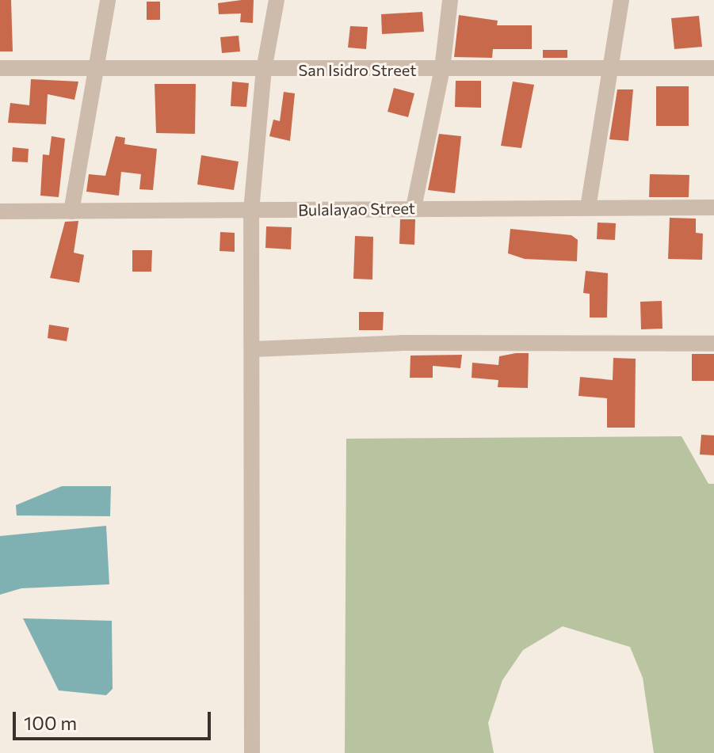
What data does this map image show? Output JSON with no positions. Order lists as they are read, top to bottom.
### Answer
{
  "streets": {
    "street": ["San Isidro Street", "Bulalayao Street"]
  },
  "scale_bar": "100 m"
}
